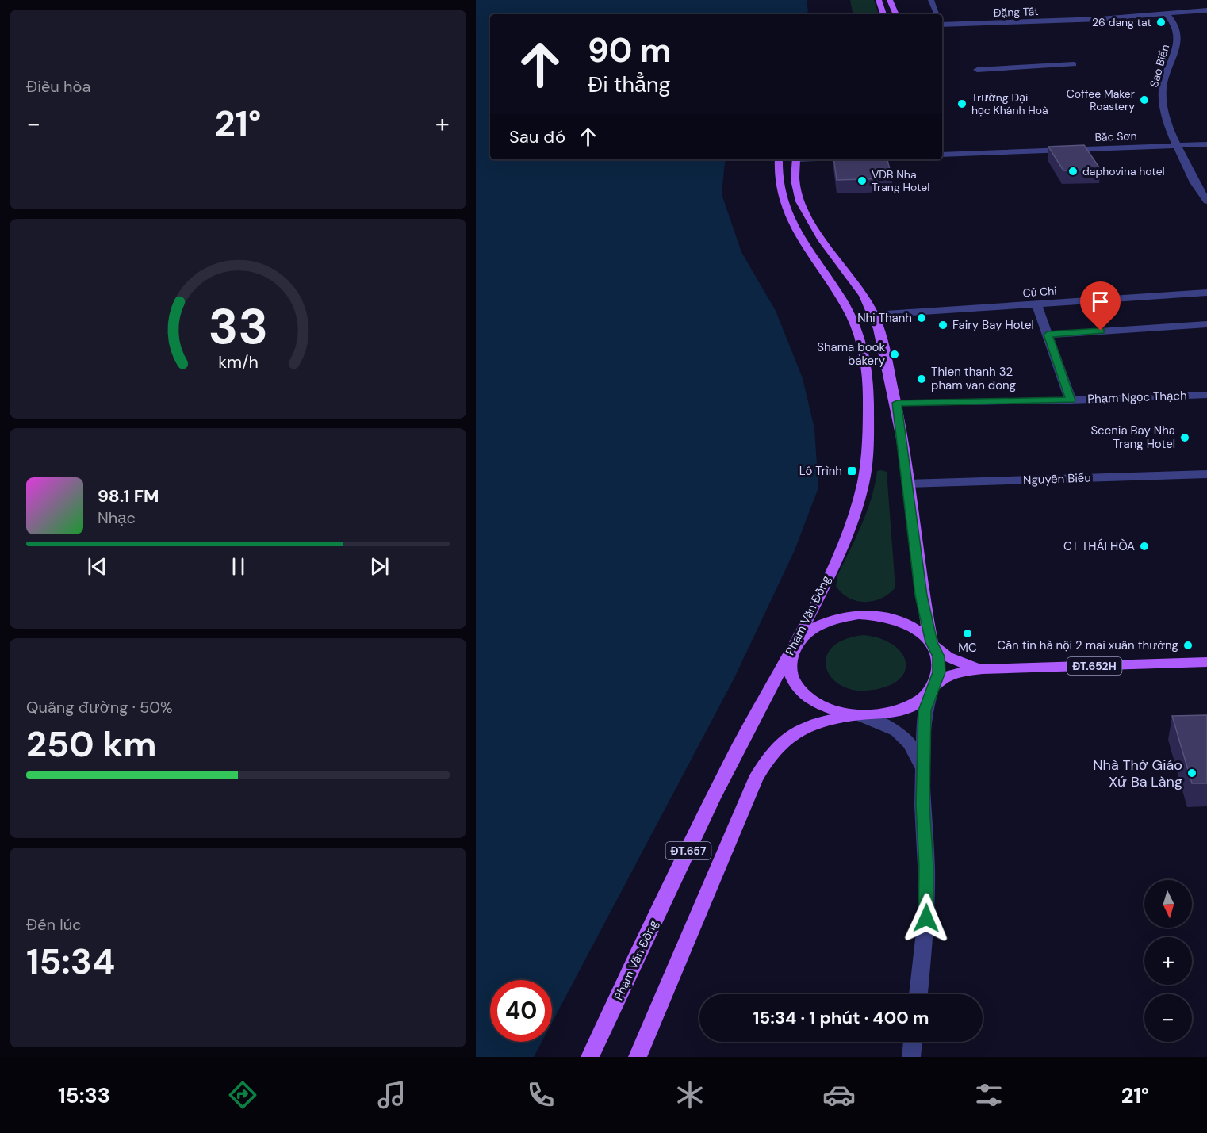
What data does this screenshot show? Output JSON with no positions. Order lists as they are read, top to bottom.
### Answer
{
  "streets": {
    "main road": ["Phạm Văn Đồng", "ĐT.652H", "ĐT.657"],
    "street": [
      "Đặng Tất",
      "Sao Biển",
      "Bắc Sơn",
      "Củ Chi",
      "Phạm Ngọc Thạch",
      "Nguyễn Biểu"
    ]
  },
  "crossings": [
    ["Đặng Tất", "Sao Biển"],
    ["Sao Biển", "Bắc Sơn"],
    ["Phạm Văn Đồng", "ĐT.652H"],
    ["Phạm Văn Đồng", "ĐT.657"],
    ["ĐT.652H", "ĐT.657"]
  ],
  "places": {
    "other": [
      "26 dang tat",
      "Coffee Maker Roastery",
      "Trường Đại học Khánh Hoà",
      "daphovina hotel",
      "VDB Nha Trang Hotel",
      "Nhị Thanh",
      "Fairy Bay Hotel",
      "Shama book bakery",
      "Thien thanh 32 pham van dong",
      "Scenia Bay Nha Trang Hotel",
      "CT THÁI HÒA",
      "MC",
      "Căn tin hà nội 2 mai xuân thưởng",
      "Nhà Thờ Giáo Xứ Ba Làng"
    ],
    "transit": ["Lô Trình"]
  },
  "north": "bottom",
  "page": {
    "tile": [
      "Điều hòa",
      ["Quãng đường · 50%", "250 km"],
      ["Đến lúc", "15:34"]
    ],
    "turn": ["90 m", "Đi thẳng"],
    "heat": ["−", "21°", "+"],
    "then": "Sau đó",
    "song": ["98.1 FM", "Nhạc"],
    "map_buttons": ["+", "−"],
    "limit": "40",
    "trip": "15:34 · 1 phút · 400 m",
    "tabs": ["15:33", "21°"],
    "gauge": ["33", "km/h"]
  }
}
